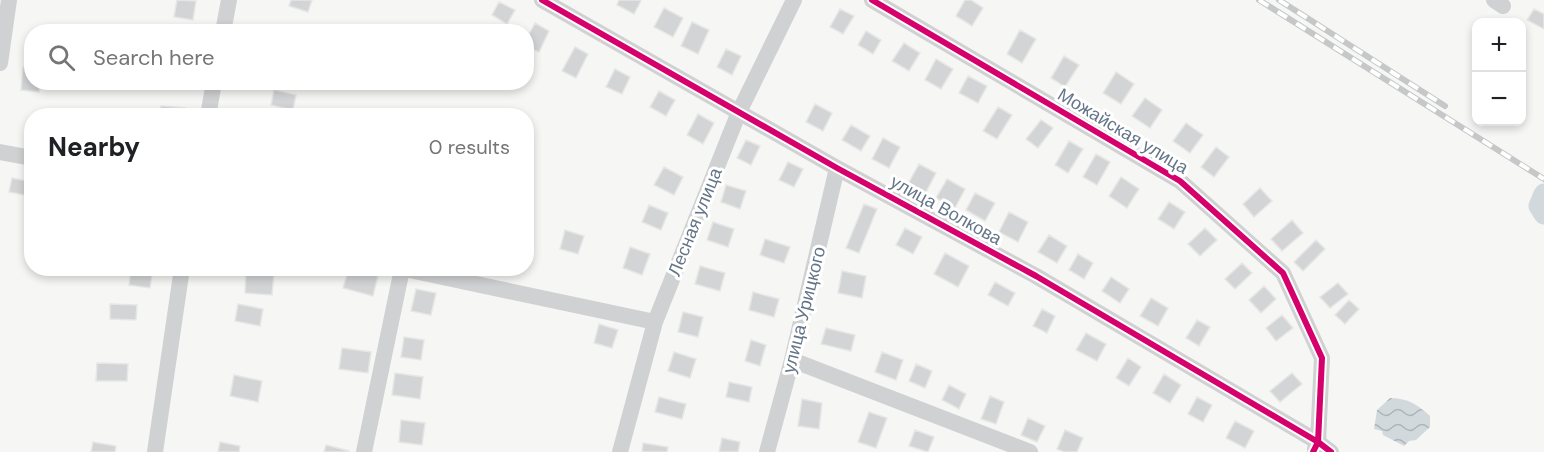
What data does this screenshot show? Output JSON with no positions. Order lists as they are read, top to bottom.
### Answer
{
  "streets": {
    "street": [
      "Можайская улица",
      "улица Волкова",
      "Лесная улица",
      "улица Урицкого"
    ]
  },
  "crossings": [
    ["Можайская улица", "улица Волкова"],
    ["улица Волкова", "Лесная улица"],
    ["улица Волкова", "улица Урицкого"]
  ],
  "page": {
    "map_buttons": ["+", "−"],
    "search": "Search here",
    "heading": ["Nearby", "0 results"]
  }
}
